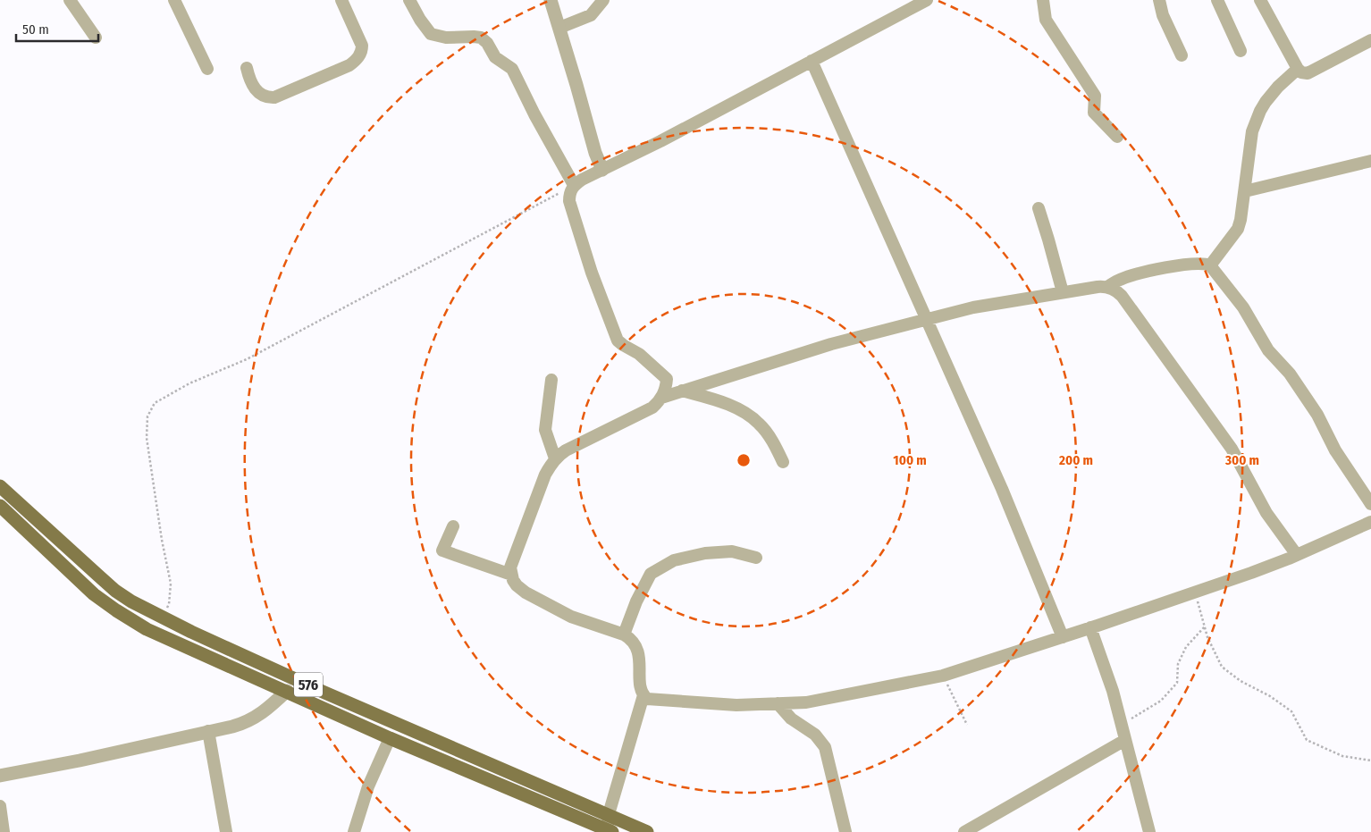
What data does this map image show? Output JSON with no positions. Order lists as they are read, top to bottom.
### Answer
{
  "streets": {
    "main road": ["576"]
  },
  "scale_bar": "50 m",
  "rings": ["100 m", "200 m", "300 m"]
}
